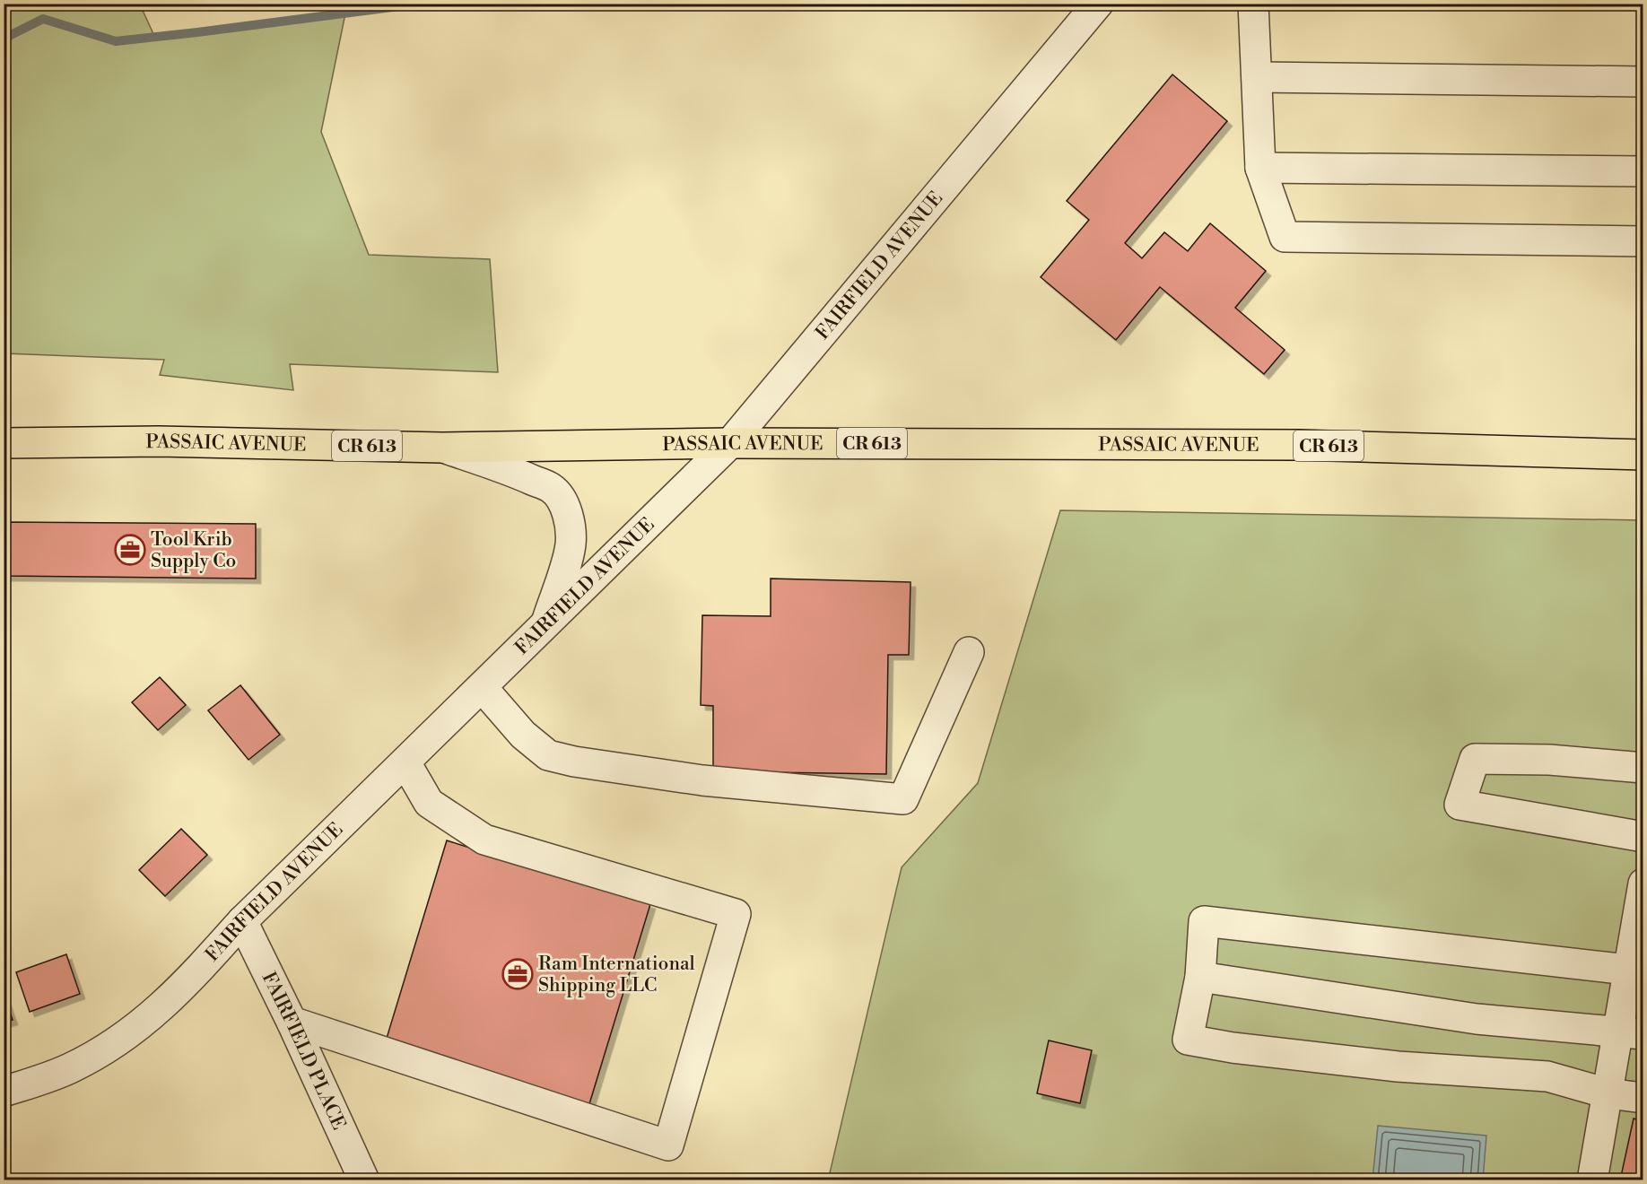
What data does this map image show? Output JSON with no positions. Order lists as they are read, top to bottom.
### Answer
{
  "streets": {
    "main road": ["PASSAIC AVENUE", "CR 613"],
    "street": ["FAIRFIELD AVENUE", "FAIRFIELD PLACE"]
  },
  "crossings": [
    ["FAIRFIELD AVENUE", "PASSAIC AVENUE"],
    ["FAIRFIELD AVENUE", "FAIRFIELD PLACE"]
  ],
  "places": {
    "office": ["Tool Krib Supply Co", "Ram International Shipping LLC"]
  }
}
